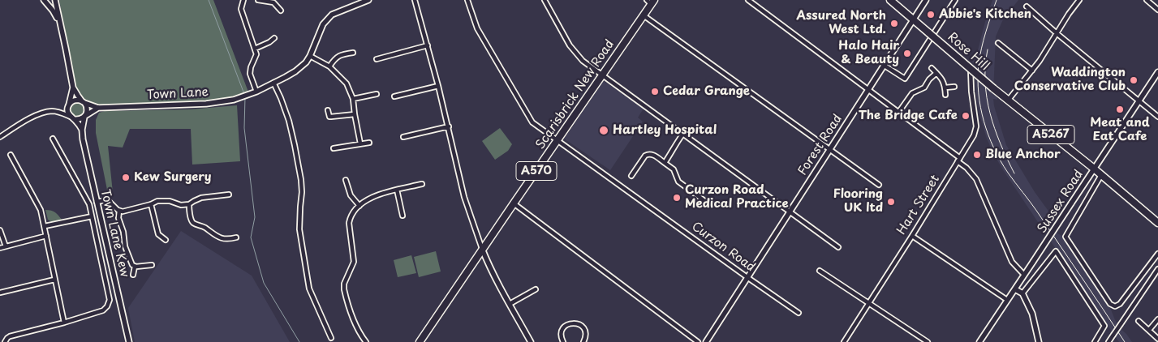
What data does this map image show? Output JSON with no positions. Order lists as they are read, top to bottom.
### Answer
{
  "streets": {
    "main road": [
      "Rose Hill",
      "Scarisbrick New Road",
      "A5267",
      "A570"
    ],
    "street": [
      "Town Lane",
      "Forest Road",
      "Sussex Road",
      "Hart Street",
      "Town Lane Kew",
      "Curzon Road"
    ]
  },
  "crossings": [
    ["Rose Hill", "A5267"],
    ["Rose Hill", "Forest Road"],
    ["Rose Hill", "Hart Street"],
    ["Town Lane", "Town Lane Kew"],
    ["Scarisbrick New Road", "Curzon Road"],
    ["A5267", "Forest Road"],
    ["A5267", "Sussex Road"],
    ["Forest Road", "Curzon Road"]
  ],
  "places": [
    "Abbie's Kitchen",
    "Assured North West Ltd.",
    "Halo Hair & Beauty",
    "Waddington Conservative Club",
    "Cedar Grange",
    "Meat and Eat Cafe",
    "The Bridge Cafe",
    "Hartley Hospital",
    "Blue Anchor",
    "Kew Surgery",
    "Curzon Road Medical Practice",
    "Flooring UK ltd"
  ]
}
